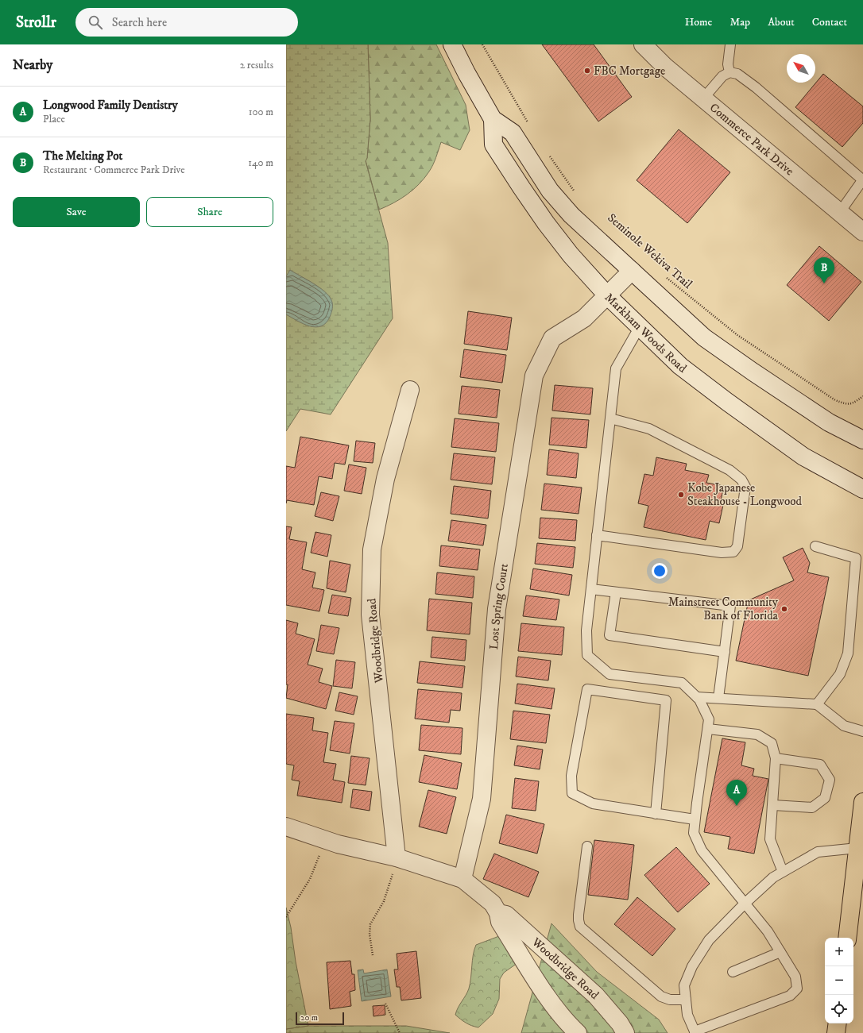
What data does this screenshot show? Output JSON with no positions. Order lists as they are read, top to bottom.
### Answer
{
  "streets": {
    "street": [
      "Commerce Park Drive",
      "Markham Woods Road",
      "Lost Spring Court",
      "Woodbridge Road"
    ],
    "path": ["Seminole Wekiva Trail"]
  },
  "crossings": [
    ["Markham Woods Road", "Lost Spring Court"],
    ["Lost Spring Court", "Woodbridge Road"]
  ],
  "places": ["FBC Mortgage", "Kobe Japanese Steakhouse - Longwood", "Mainstreet Community Bank of Florida"],
  "scale_bar": "20 m",
  "north": "top left",
  "page": {
    "header": "Strollr",
    "search": "Search here",
    "nav": [
      "Home",
      "Map",
      "About",
      "Contact"
    ],
    "heading": ["Nearby", "2 results"],
    "list": [
      {
        "mark": "A",
        "name": "Longwood Family Dentistry",
        "note": "Place",
        "value": "100 m"
      },
      {
        "mark": "B",
        "name": "The Melting Pot",
        "note": "Restaurant · Commerce Park Drive",
        "value": "140 m"
      }
    ],
    "buttons": ["Save", "Share"],
    "pins": ["B", "A"],
    "map_buttons": ["+", "−"],
    "scale": "20 m"
  }
}
